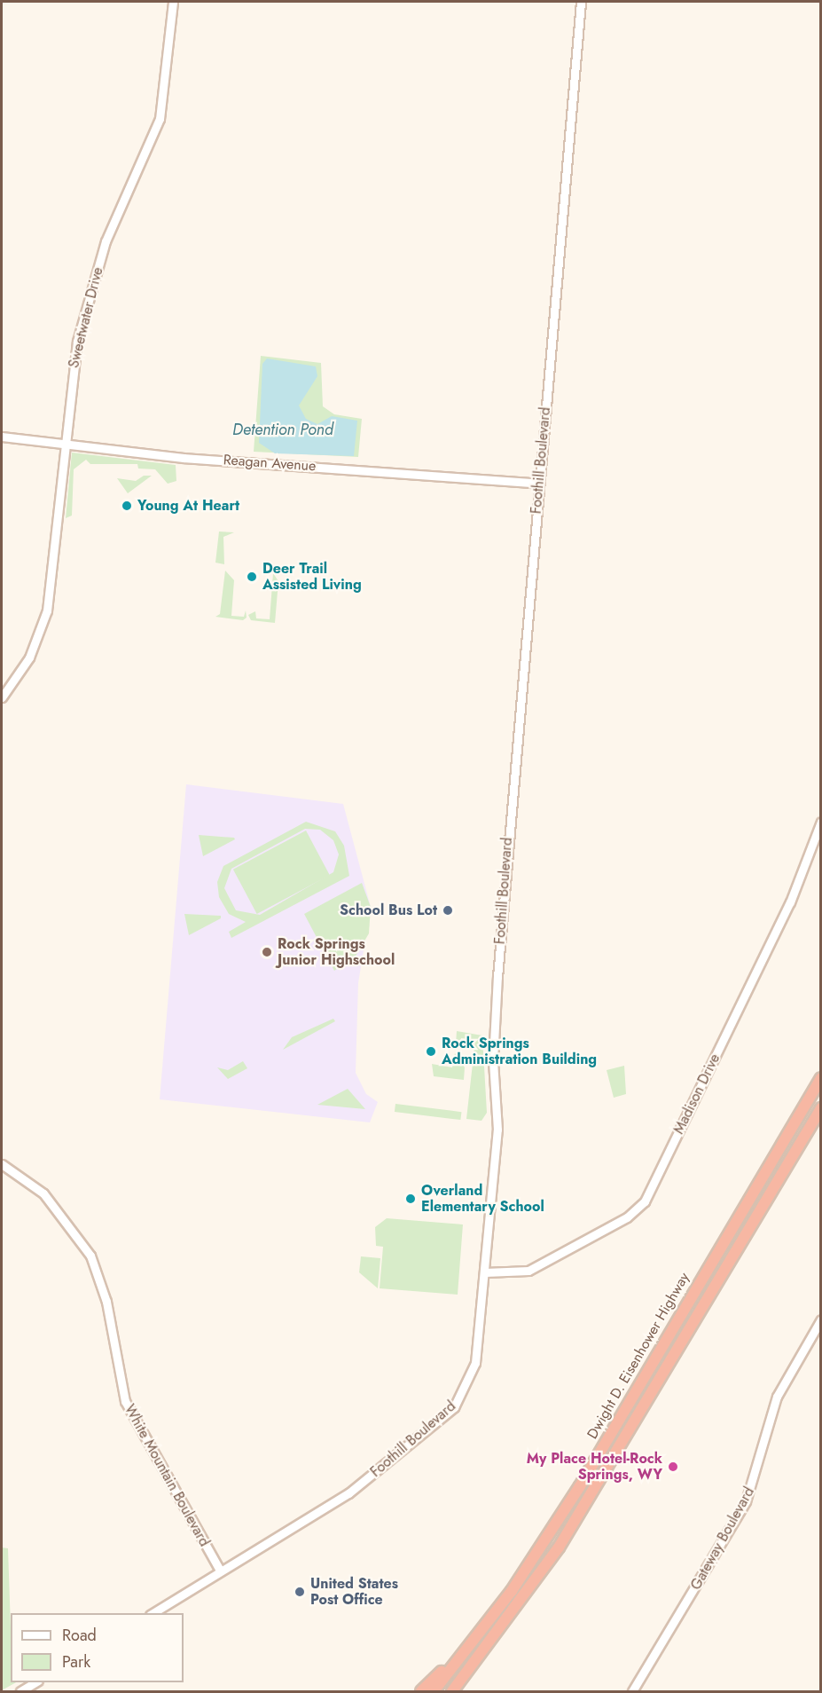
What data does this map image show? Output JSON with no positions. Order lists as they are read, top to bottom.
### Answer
{
  "streets": {
    "highway": ["Dwight D. Eisenhower Highway"],
    "street": [
      "Sweetwater Drive",
      "Foothill Boulevard",
      "Reagan Avenue",
      "Madison Drive",
      "White Mountain Boulevard",
      "Gateway Boulevard"
    ]
  },
  "crossings": [
    ["Sweetwater Drive", "Reagan Avenue"],
    ["Foothill Boulevard", "Reagan Avenue"],
    ["Foothill Boulevard", "Madison Drive"],
    ["Foothill Boulevard", "White Mountain Boulevard"]
  ],
  "water": ["Detention Pond"],
  "places": [
    "Young At Heart",
    "Deer Trail Assisted Living",
    "School Bus Lot",
    "Rock Springs Junior Highschool",
    "Rock Springs Administration Building",
    "Overland Elementary School",
    "My Place Hotel-Rock Springs, WY",
    "United States Post Office"
  ],
  "legend": ["Road", "Park"]
}
